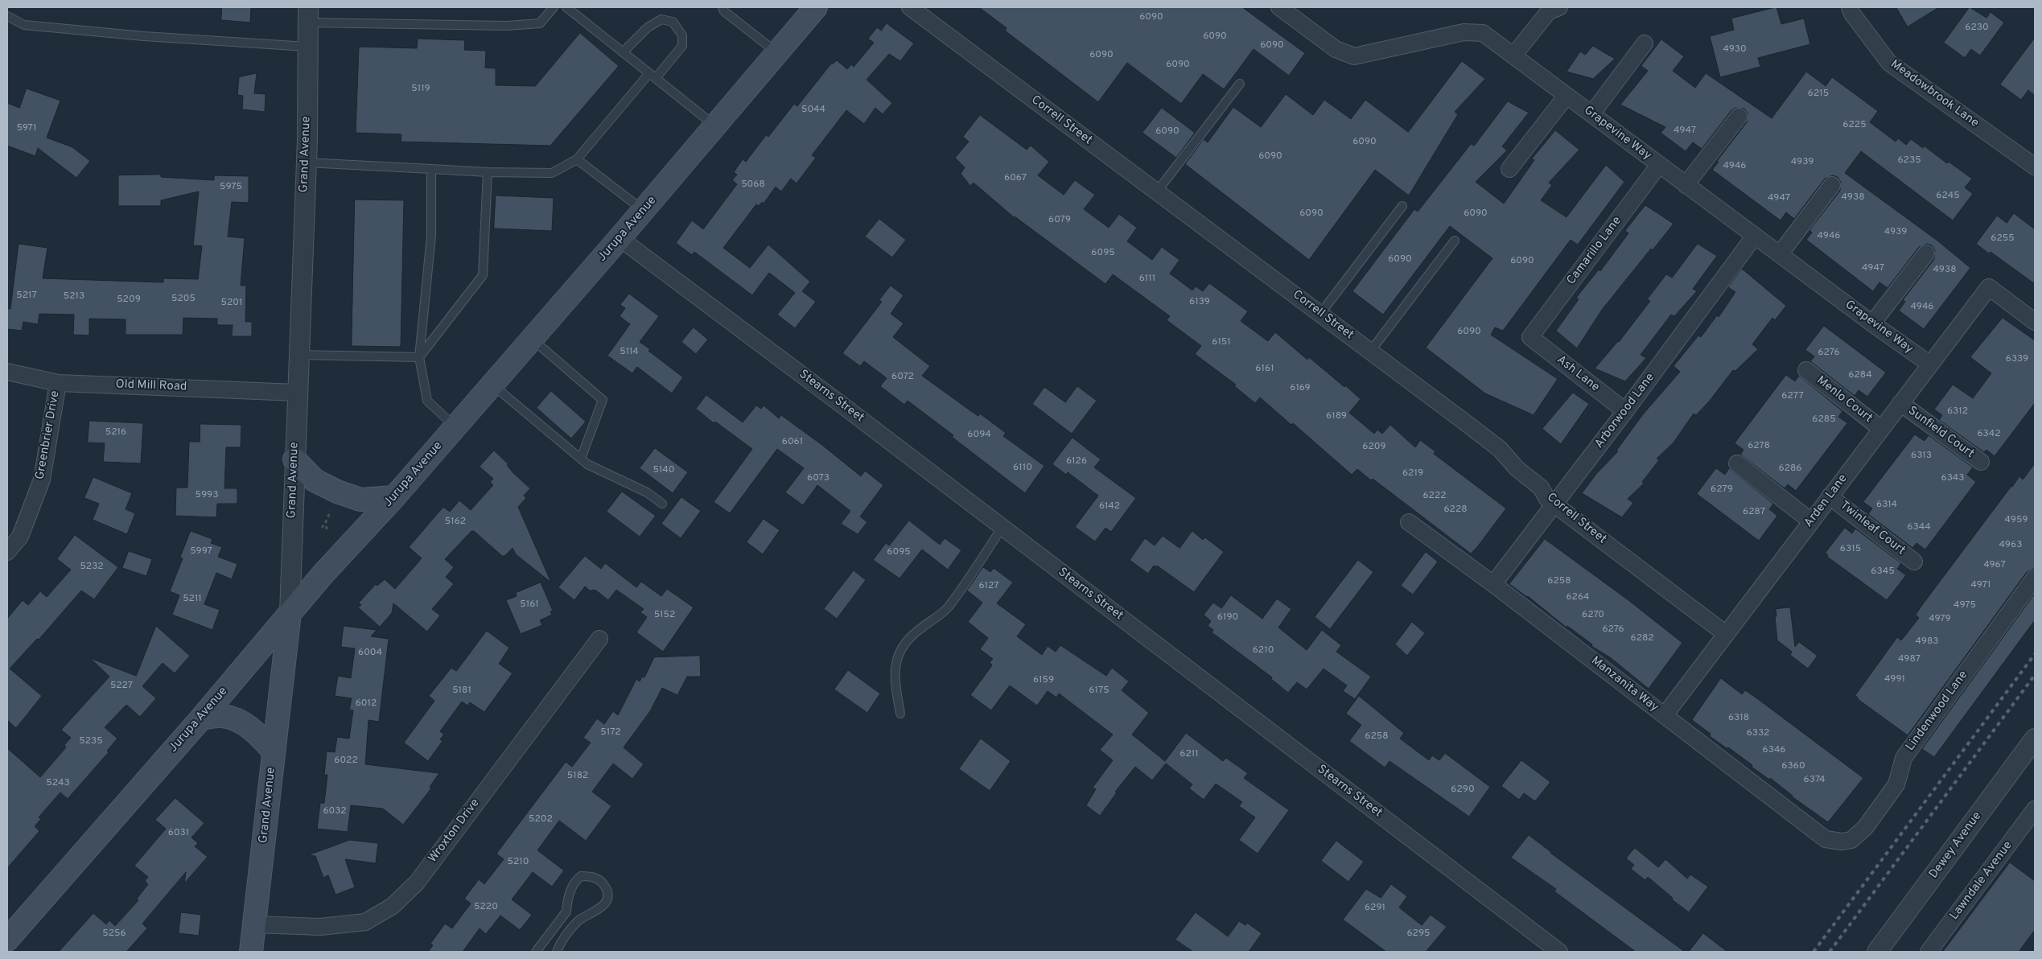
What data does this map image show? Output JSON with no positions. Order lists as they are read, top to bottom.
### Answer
{
  "streets": {
    "main road": ["Grand Avenue", "Jurupa Avenue"],
    "street": [
      "Meadowbrook Lane",
      "Correll Street",
      "Grapevine Way",
      "Camarillo Lane",
      "Ash Lane",
      "Old Mill Road",
      "Stearns Street",
      "Menlo Court",
      "Arborwood Lane",
      "Sunfield Court",
      "Greenbrier Drive",
      "Arden Lane",
      "Twinleaf Court",
      "Manzanita Way",
      "Lindenwood Lane",
      "Wroxton Drive",
      "Dewey Avenue",
      "Lawndale Avenue"
    ]
  },
  "crossings": [
    ["Correll Street", "Arborwood Lane"],
    ["Correll Street", "Arden Lane"],
    ["Grapevine Way", "Camarillo Lane"],
    ["Grapevine Way", "Arborwood Lane"],
    ["Grapevine Way", "Arden Lane"],
    ["Grand Avenue", "Jurupa Avenue"],
    ["Grand Avenue", "Old Mill Road"],
    ["Grand Avenue", "Wroxton Drive"],
    ["Jurupa Avenue", "Stearns Street"],
    ["Camarillo Lane", "Ash Lane"],
    ["Ash Lane", "Arborwood Lane"],
    ["Old Mill Road", "Greenbrier Drive"],
    ["Menlo Court", "Arden Lane"],
    ["Arborwood Lane", "Manzanita Way"],
    ["Sunfield Court", "Arden Lane"],
    ["Arden Lane", "Twinleaf Court"],
    ["Arden Lane", "Manzanita Way"],
    ["Manzanita Way", "Lindenwood Lane"]
  ],
  "house_numbers": [
    "6090",
    "6230",
    "6090",
    "6090",
    "4930",
    "6090",
    "6090",
    "5119",
    "6215",
    "5044",
    "6225",
    "5971",
    "4947",
    "6090",
    "6090",
    "6090",
    "6235",
    "4939",
    "4946",
    "6067",
    "5068",
    "5975",
    "6245",
    "4938",
    "4947",
    "6090",
    "6090",
    "6079",
    "4939",
    "4946",
    "6255",
    "6095",
    "6090",
    "6090",
    "4947",
    "4938",
    "6111",
    "5217",
    "5213",
    "5205",
    "5209",
    "6139",
    "5201",
    "4946",
    "6090",
    "6151",
    "5114",
    "6276",
    "6339",
    "6161",
    "6284",
    "6072",
    "6169",
    "6277",
    "6312",
    "6189",
    "6285",
    "5216",
    "6342",
    "6094",
    "6061",
    "6278",
    "6209",
    "6313",
    "6126",
    "6110",
    "6286",
    "5140",
    "6219",
    "6073",
    "6343",
    "6279",
    "5993",
    "6222",
    "6314",
    "6142",
    "6228",
    "6287",
    "4959",
    "5162",
    "6344",
    "4963",
    "6315",
    "5997",
    "6095",
    "4967",
    "5232",
    "6345",
    "6258",
    "4971",
    "6127",
    "6264",
    "5211",
    "5161",
    "4975",
    "5152",
    "6270",
    "6190",
    "4979",
    "6276",
    "6282",
    "4983",
    "6210",
    "6004",
    "4987",
    "4991",
    "6159",
    "5227",
    "5181",
    "6175",
    "6012",
    "6318",
    "5172",
    "6332",
    "6258",
    "5235",
    "6346",
    "6211",
    "6022",
    "6360",
    "5182",
    "6374",
    "5243",
    "6290",
    "6032",
    "5202",
    "6031",
    "5210",
    "5220",
    "6291",
    "5256",
    "6295"
  ]
}
